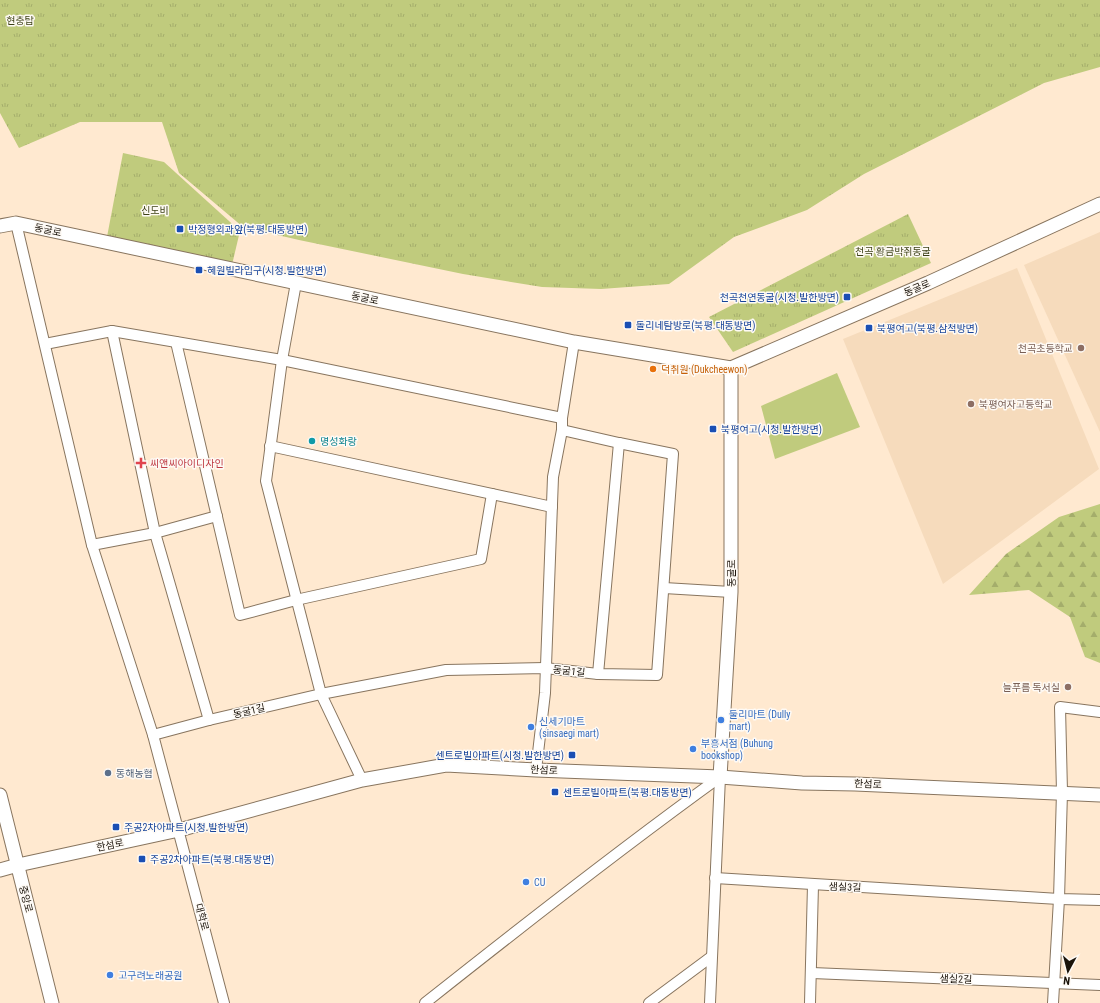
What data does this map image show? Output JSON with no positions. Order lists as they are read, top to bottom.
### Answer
{
  "streets": {
    "street": [
      "동굴로",
      "동굴1길",
      "한섬로",
      "샘실3길",
      "중앙로",
      "대학로",
      "샘실2길"
    ]
  },
  "crossings": [
    ["동굴로", "한섬로"],
    ["동굴로", "대학로"],
    ["동굴1길", "대학로"],
    ["한섬로", "중앙로"],
    ["한섬로", "대학로"]
  ],
  "parks": ["현충탑", "신도비", "천곡 황금박쥐동굴"],
  "places": {
    "transit": [
      "박정형외과앞(북평.대동방면)",
      "혜원빌라입구(시청.발한방면)",
      "천곡천연동굴(시청.발한방면)",
      "돌리네탐방로(북평.대동방면)",
      "북평여고(북평.삼척방면)",
      "북평여고(시청.발한방면)",
      "센트로빌아파트(시청.발한방면)",
      "센트로빌아파트(북평.대동방면)",
      "주공2차아파트(시청.발한방면)",
      "주공2차아파트(북평.대동방면)"
    ],
    "other": [
      "천곡초등학교",
      "덕취원 (Dukcheewon)",
      "북평여자고등학교",
      "명성화랑",
      "늘푸름 독서실",
      "둘리마트 (Dully mart)",
      "신세기마트 (sinsaegi mart)",
      "부흥서점 (Buhung bookshop)",
      "동해농협",
      "CU",
      "고구려노래공원"
    ],
    "health": ["씨앤씨아이디자인"]
  },
  "north": "bottom"
}
